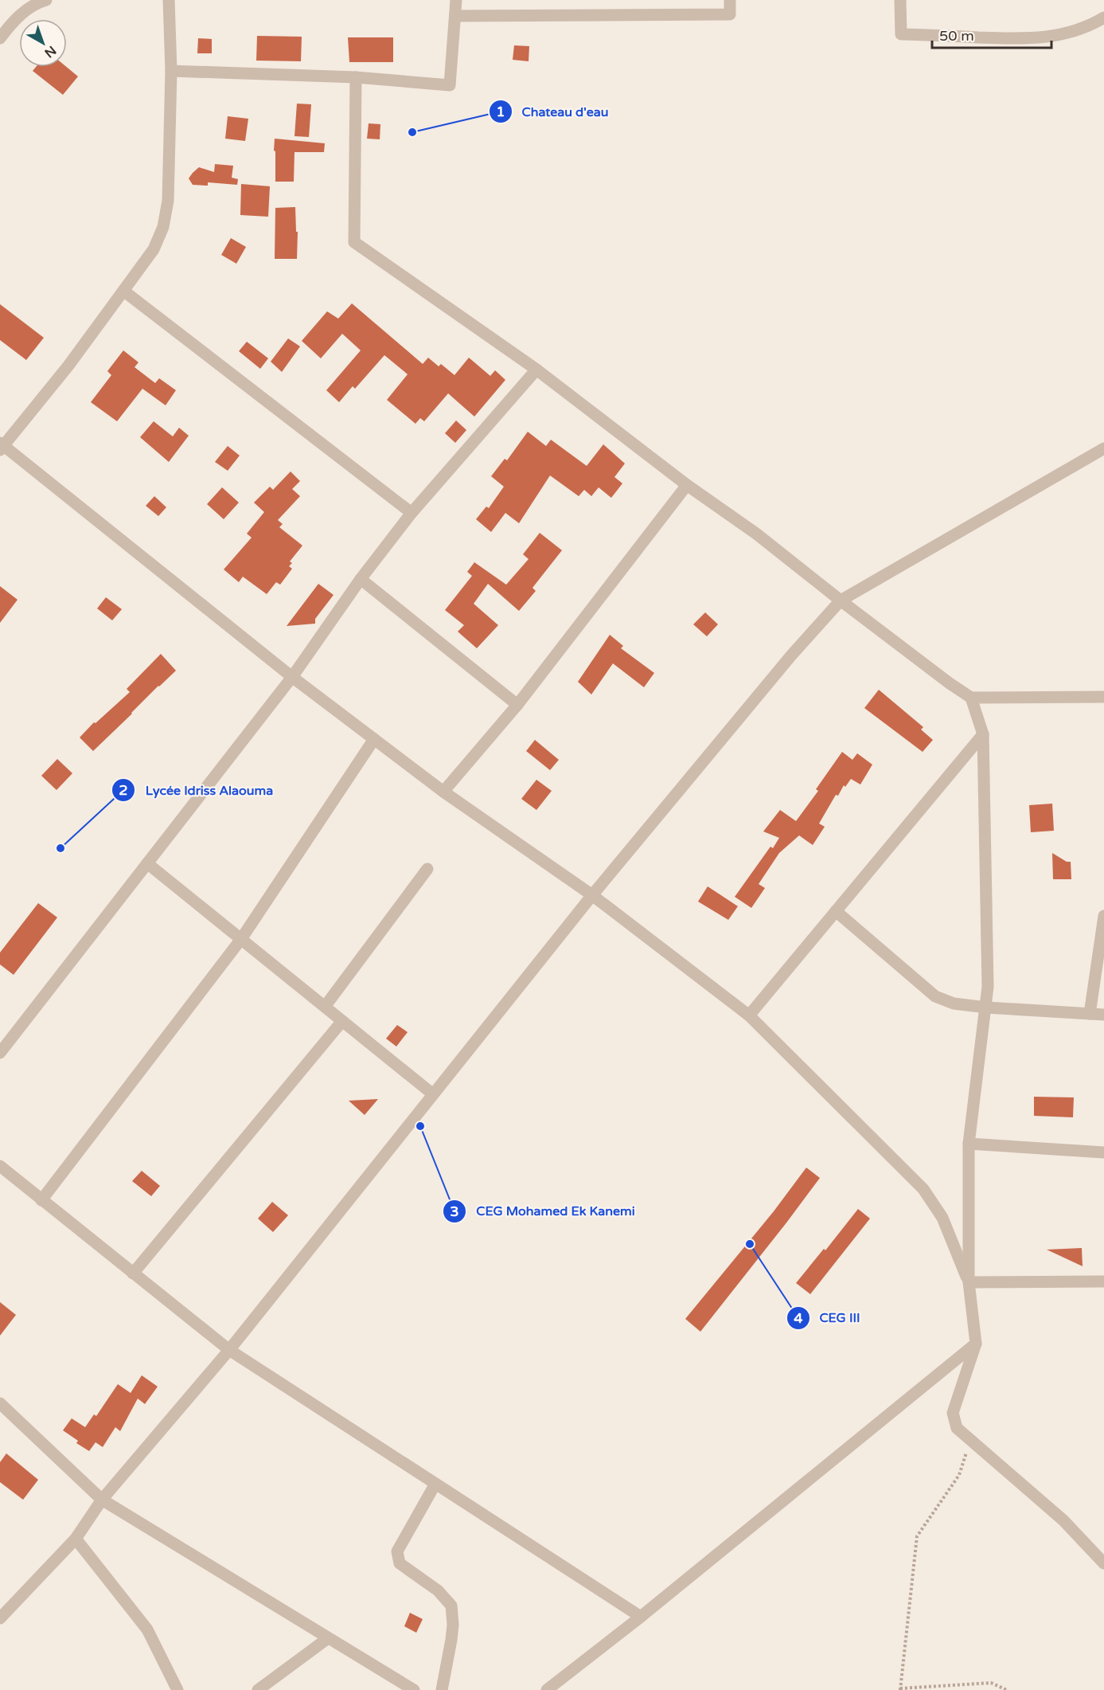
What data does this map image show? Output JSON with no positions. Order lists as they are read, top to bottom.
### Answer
{
  "places": [
    "Chateau d'eau",
    "Lycée Idriss Alaouma",
    "CEG Mohamed Ek Kanemi",
    "CEG III"
  ],
  "scale_bar": "50 m",
  "north": "bottom right"
}
